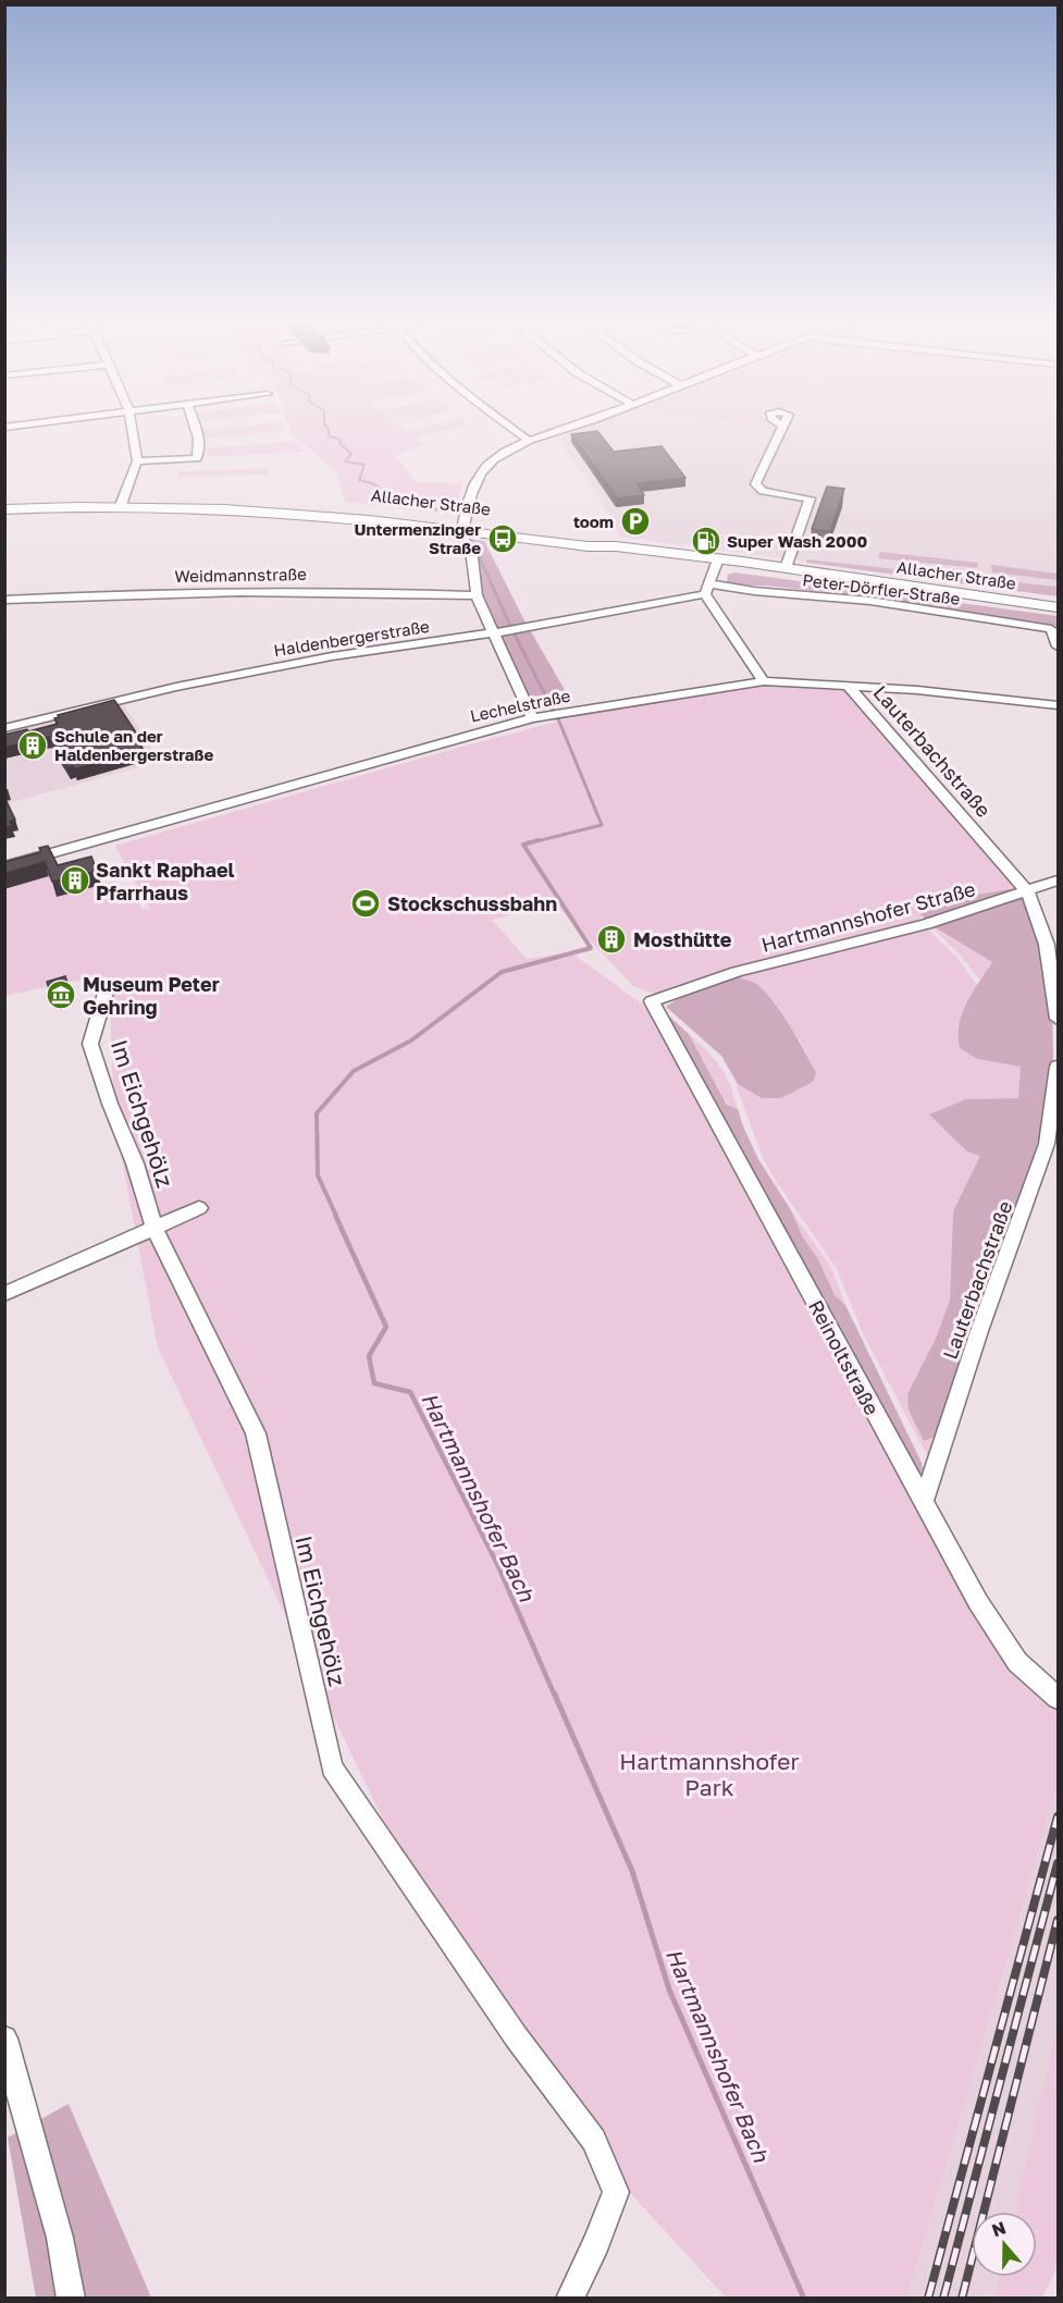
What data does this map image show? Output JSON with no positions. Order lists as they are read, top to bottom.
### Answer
{
  "streets": {
    "main road": ["Allacher Straße"],
    "street": [
      "Weidmannstraße",
      "Peter-Dörfler-Straße",
      "Haldenbergerstraße",
      "Lechelstraße",
      "Lauterbachstraße",
      "Hartmannshofer Straße",
      "Im Eichgehölz",
      "Reinoltstraße"
    ]
  },
  "crossings": [
    ["Peter-Dörfler-Straße", "Haldenbergerstraße"],
    ["Lechelstraße", "Lauterbachstraße"],
    ["Lauterbachstraße", "Hartmannshofer Straße"],
    ["Lauterbachstraße", "Reinoltstraße"],
    ["Hartmannshofer Straße", "Reinoltstraße"]
  ],
  "water": ["Hartmannshofer Bach"],
  "parks": ["Hartmannshofer Park"],
  "places": {
    "parking": ["toom"],
    "bus stop": ["Untermenzinger Straße"],
    "fuel station": ["Super Wash 2000"],
    "building": ["Schule an der Haldenbergerstraße", "Sankt Raphael Pfarrhaus", "Mosthütte"],
    "sports": ["Stockschussbahn"],
    "museum": ["Museum Peter Gehring"]
  },
  "north": "top"
}
